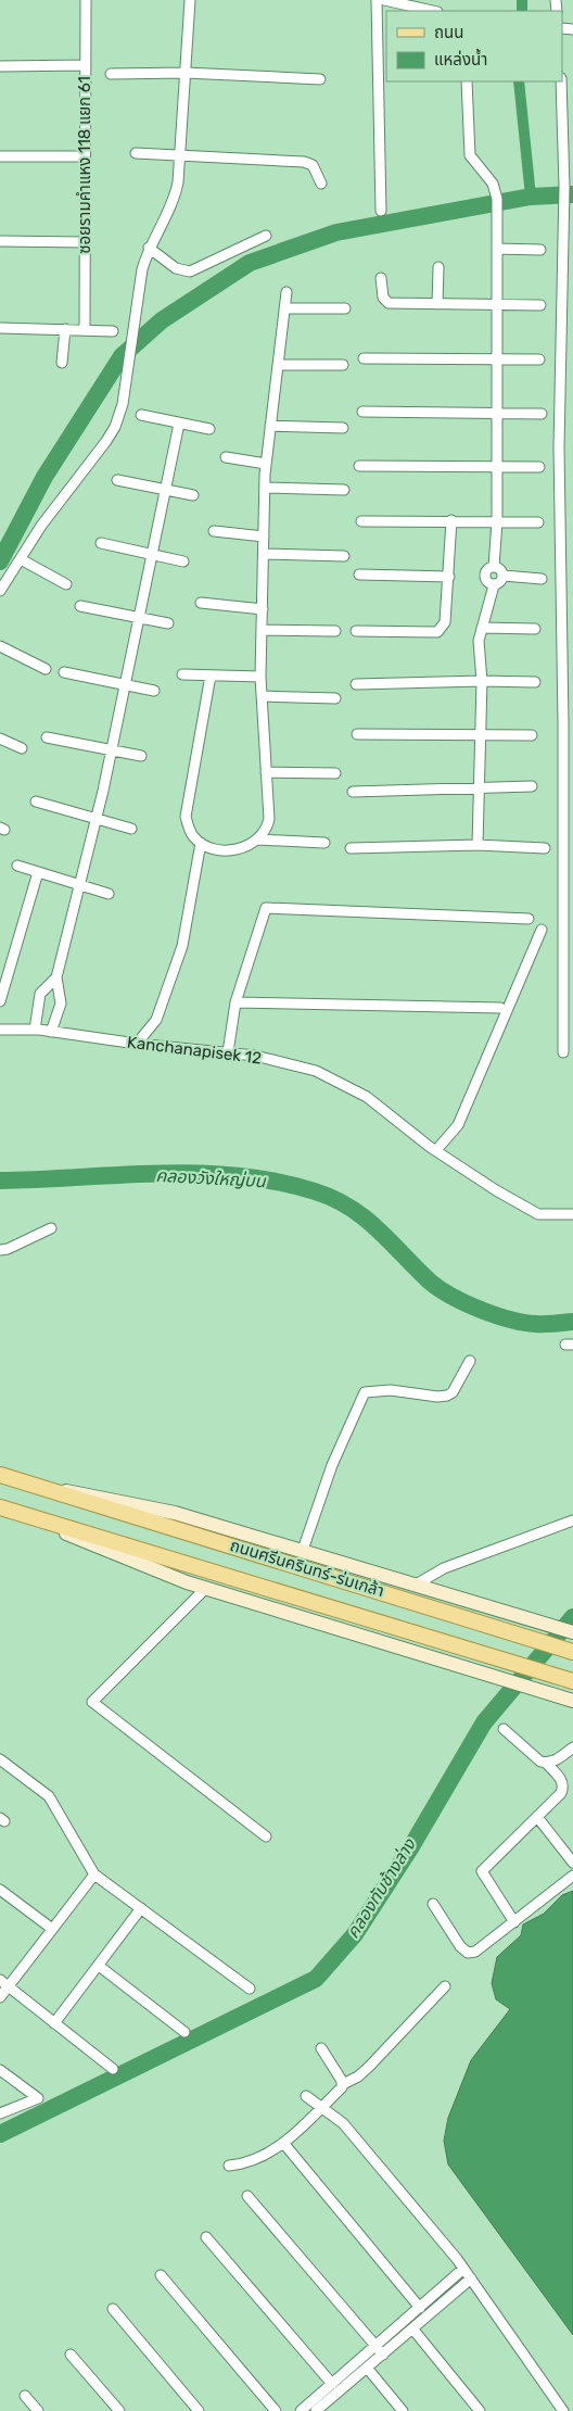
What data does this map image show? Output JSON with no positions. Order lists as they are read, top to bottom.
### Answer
{
  "streets": {
    "main road": ["ถนนศรีนครินทร์-ร่มเกล้า"],
    "street": ["ซอยรามคำแหง 118 แยก 61", "Kanchanapisek 12"]
  },
  "water": ["คลองวังใหญ่บน", "คลองทับช้างล่าง"],
  "legend": ["ถนน", "แหล่งน้ำ"]
}
